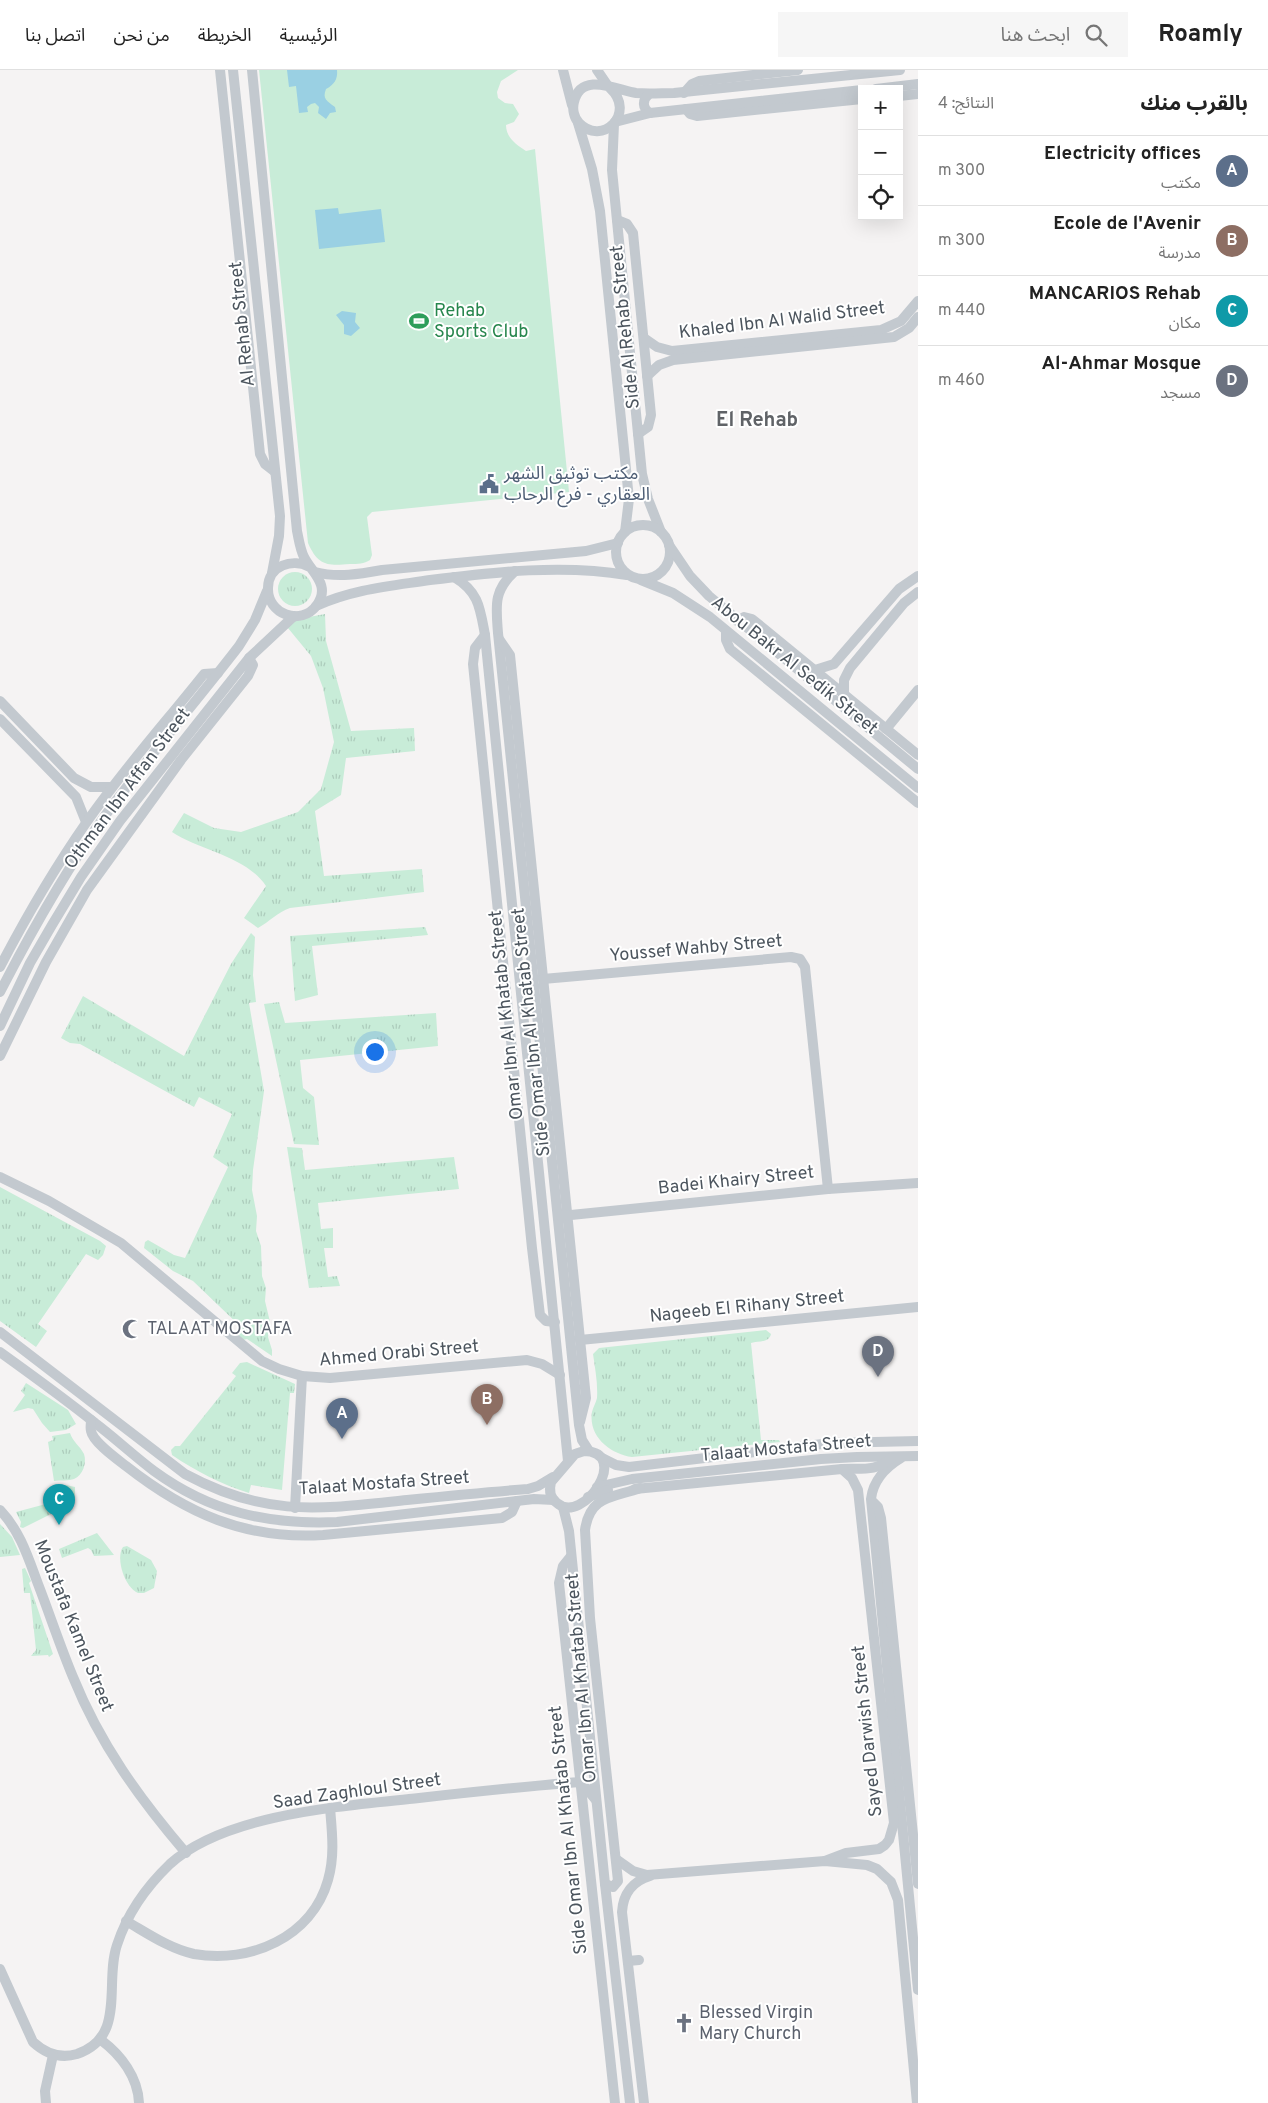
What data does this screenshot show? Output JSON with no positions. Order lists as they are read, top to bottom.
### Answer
{
  "streets": {
    "street": [
      "Khaled Ibn Al Walid Street",
      "Al Rehab Street",
      "Side Al Rehab Street",
      "Abou Bakr Al Sedik Street",
      "Othman Ibn Affan Street",
      "Youssef Wahby Street",
      "Omar Ibn Al Khatab Street",
      "Side Omar Ibn Al Khatab Street",
      "Badei Khairy Street",
      "Nageeb El Rihany Street",
      "Ahmed Orabi Street",
      "Talaat Mostafa Street",
      "Moustafa Kamel Street",
      "Sayed Darwish Street",
      "Saad Zaghloul Street"
    ]
  },
  "crossings": [
    ["Khaled Ibn Al Walid Street", "Side Al Rehab Street"],
    ["Al Rehab Street", "Othman Ibn Affan Street"],
    ["Youssef Wahby Street", "Side Omar Ibn Al Khatab Street"],
    ["Youssef Wahby Street", "Badei Khairy Street"],
    ["Omar Ibn Al Khatab Street", "Side Omar Ibn Al Khatab Street"],
    ["Omar Ibn Al Khatab Street", "Badei Khairy Street"],
    ["Omar Ibn Al Khatab Street", "Ahmed Orabi Street"],
    ["Omar Ibn Al Khatab Street", "Talaat Mostafa Street"],
    ["Side Omar Ibn Al Khatab Street", "Badei Khairy Street"],
    ["Side Omar Ibn Al Khatab Street", "Nageeb El Rihany Street"],
    ["Side Omar Ibn Al Khatab Street", "Saad Zaghloul Street"],
    ["Moustafa Kamel Street", "Saad Zaghloul Street"]
  ],
  "districts": ["El Rehab"],
  "places": {
    "sports": ["Rehab Sports Club"],
    "public building": ["مكتب توثيق الشهر العقاري - فرع الرحاب"],
    "mosque": ["TALAAT MOSTAFA"],
    "church": ["Blessed Virgin Mary Church"]
  },
  "page": {
    "header": "Roamly",
    "search": "ابحث هنا",
    "nav": [
      "الرئيسية",
      "الخريطة",
      "من نحن",
      "اتصل بنا"
    ],
    "heading": ["بالقرب منك", "النتائج: 4"],
    "map_buttons": ["+", "−"],
    "list": [
      {
        "mark": "A",
        "name": "Electricity offices",
        "note": "مكتب",
        "value": "300 m"
      },
      {
        "mark": "B",
        "name": "Ecole de l'Avenir",
        "note": "مدرسة",
        "value": "300 m"
      },
      {
        "mark": "C",
        "name": "MANCARIOS Rehab",
        "note": "مكان",
        "value": "440 m"
      },
      {
        "mark": "D",
        "name": "Al-Ahmar Mosque",
        "note": "مسجد",
        "value": "460 m"
      }
    ],
    "pins": [
      "D",
      "B",
      "A",
      "C"
    ]
  }
}
